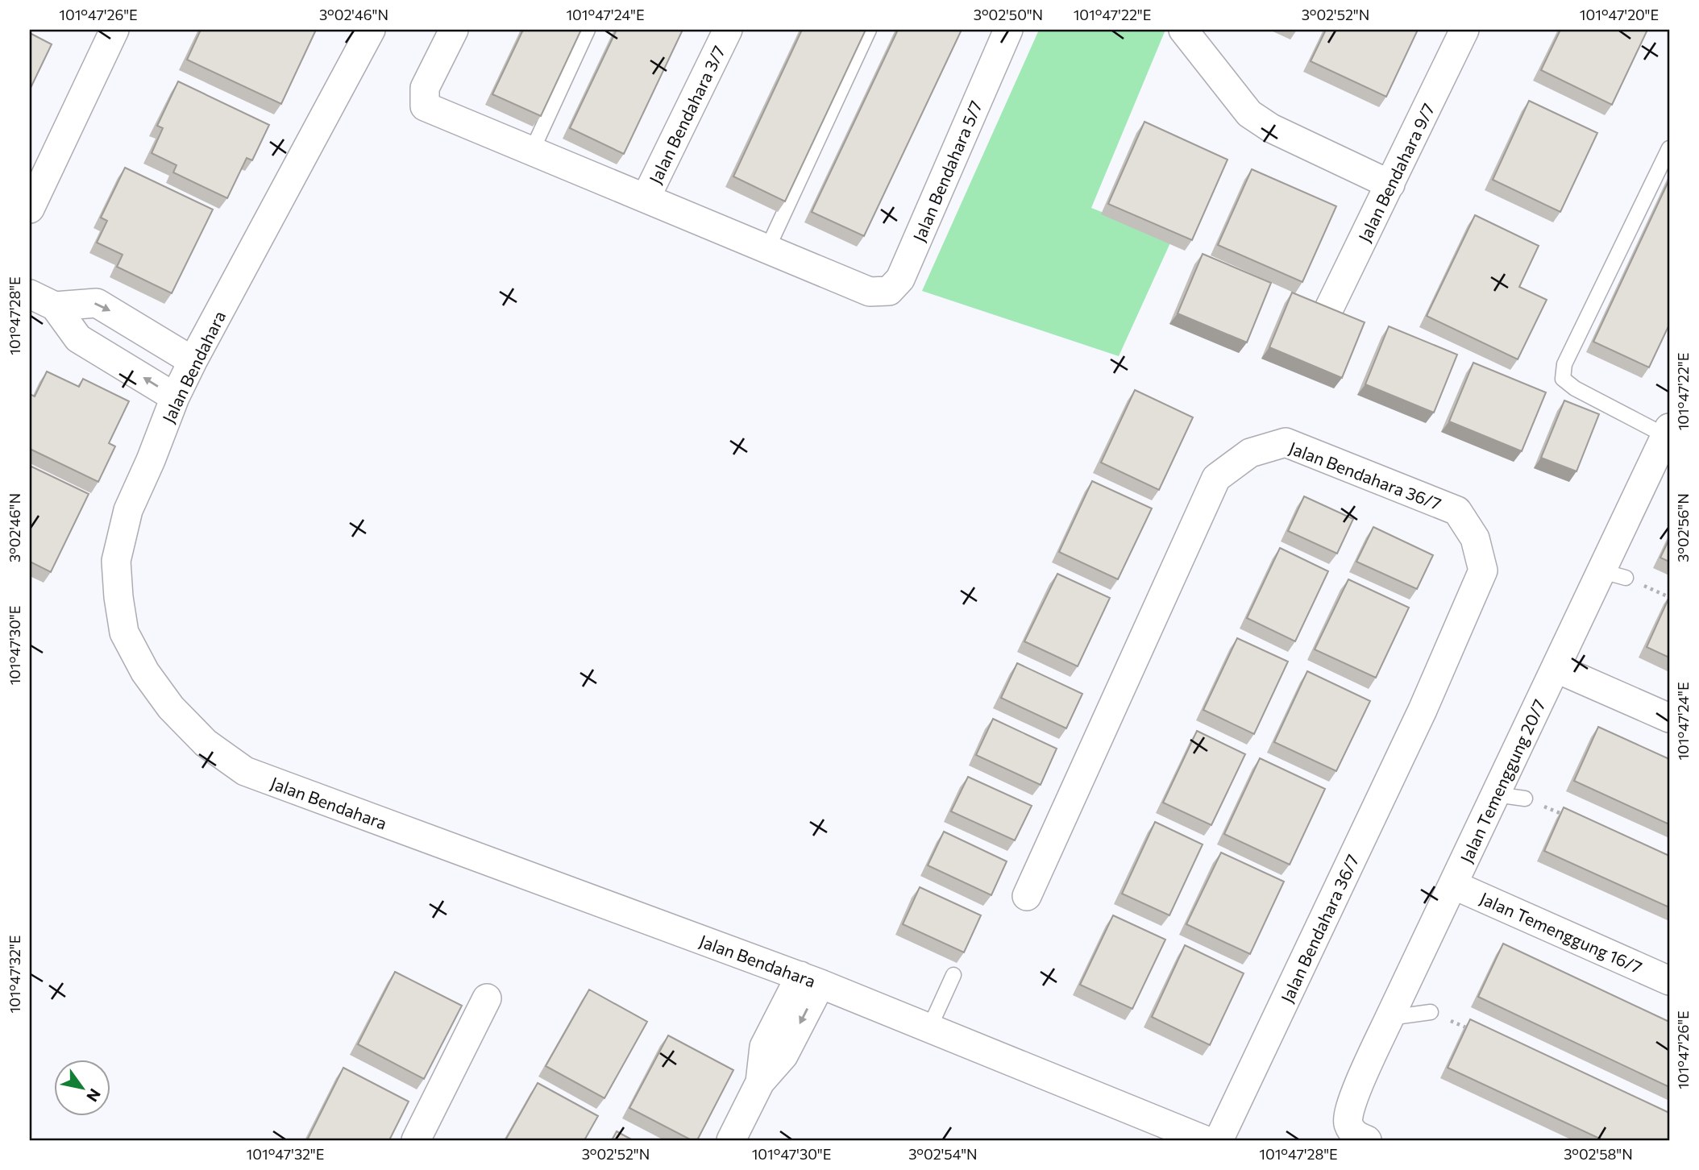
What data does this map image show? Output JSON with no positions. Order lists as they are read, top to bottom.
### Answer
{
  "streets": {
    "street": [
      "Jalan Bendahara 3/7",
      "Jalan Bendahara 5/7",
      "Jalan Bendahara 9/7",
      "Jalan Bendahara",
      "Jalan Bendahara 36/7",
      "Jalan Temenggung 20/7",
      "Jalan Temenggung 16/7"
    ]
  },
  "crossings": [
    ["Jalan Temenggung 20/7", "Jalan Temenggung 16/7"]
  ],
  "north": "bottom right",
  "coordinates": [
    "101°47'26\"E",
    "3°02'46\"N",
    "101°47'24\"E",
    "3°02'50\"N",
    "101°47'22\"E",
    "3°02'52\"N",
    "101°47'20\"E",
    "101°47'28\"E",
    "3°02'56\"N",
    "101°47'30\"E",
    "101°47'32\"E",
    "3°02'54\"N",
    "3°02'58\"N"
  ]
}
